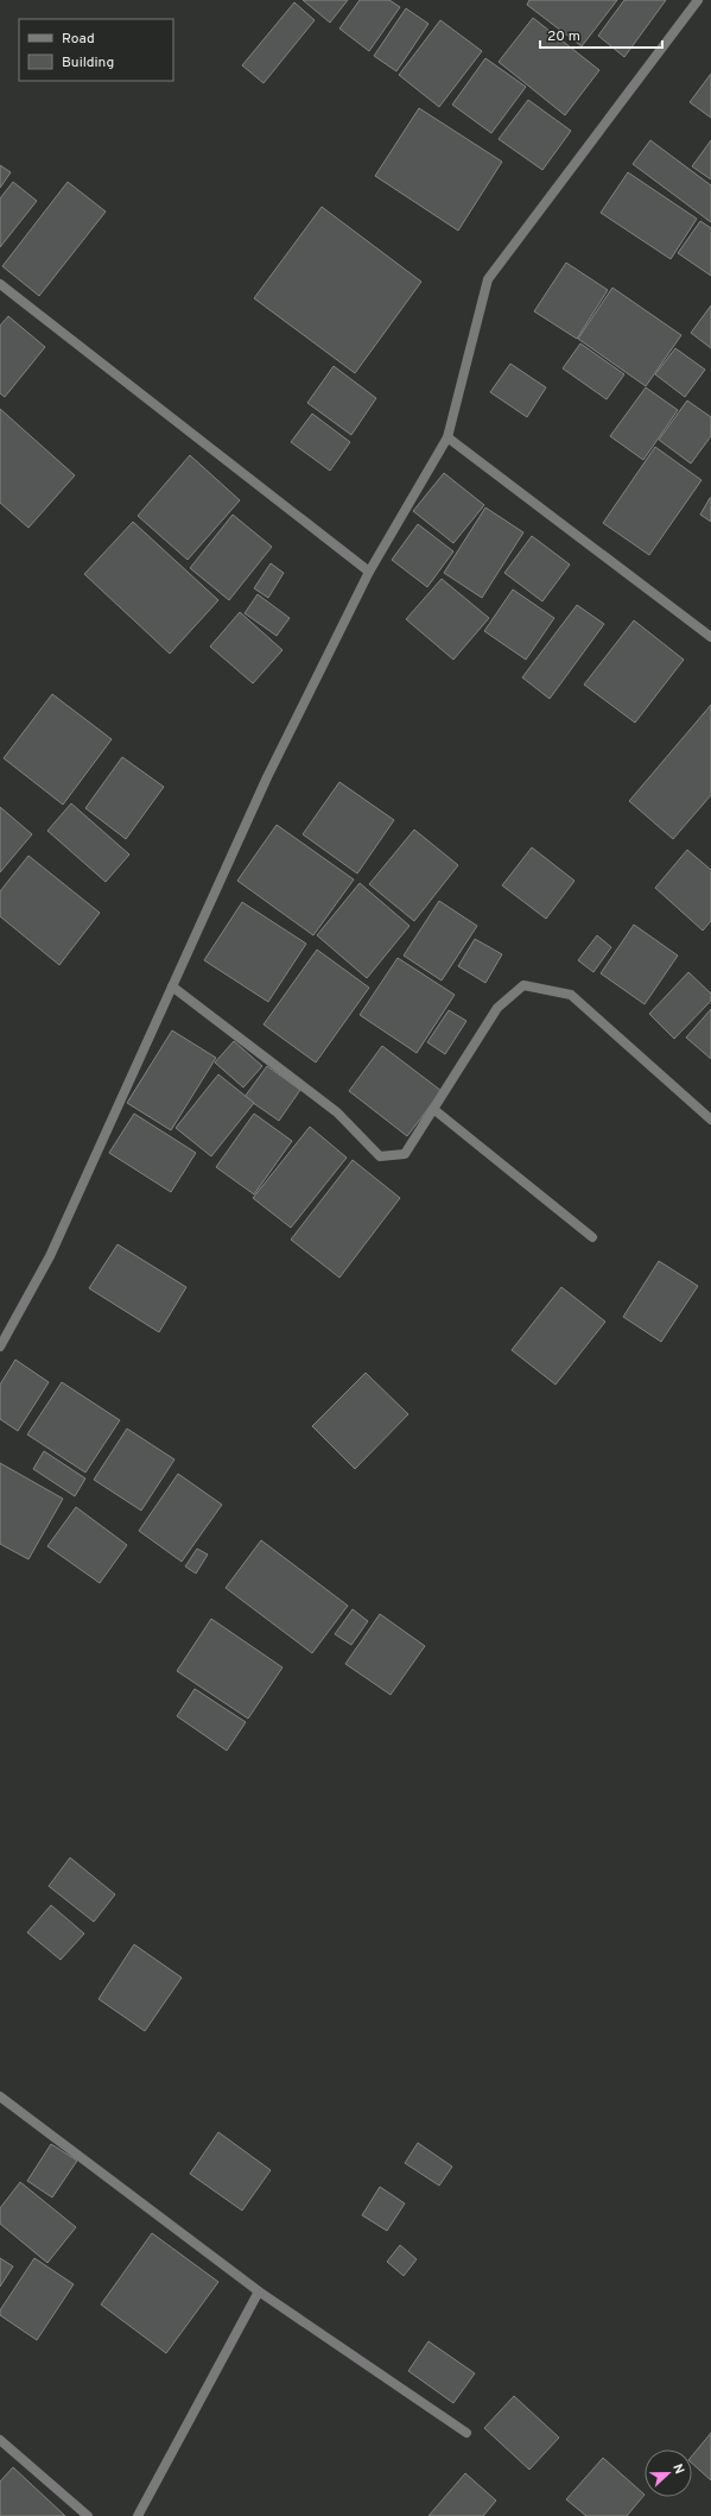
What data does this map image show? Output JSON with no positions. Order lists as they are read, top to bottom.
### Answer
{
  "legend": ["Road", "Building"],
  "scale_bar": "20 m",
  "north": "right"
}
